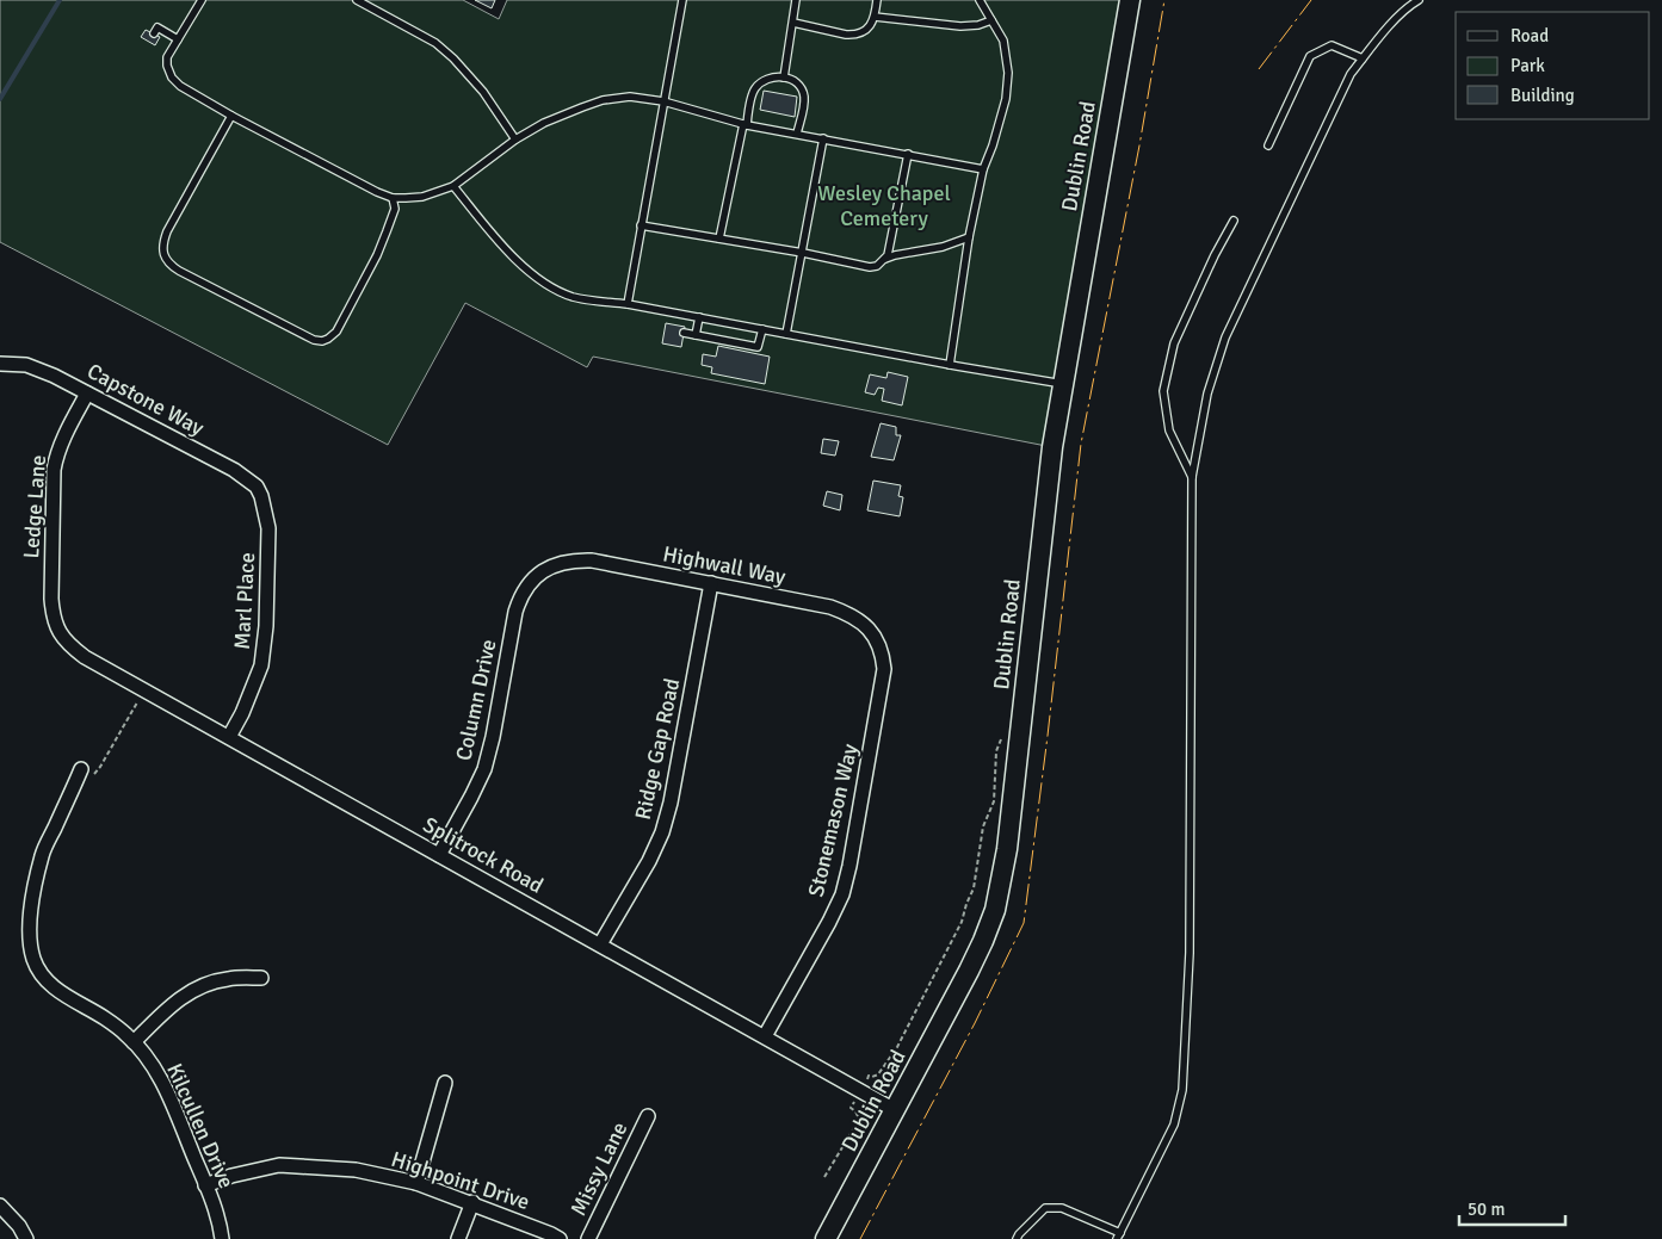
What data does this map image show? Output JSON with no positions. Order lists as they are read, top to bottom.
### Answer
{
  "streets": {
    "main road": ["Dublin Road"],
    "street": [
      "Capstone Way",
      "Ledge Lane",
      "Highwall Way",
      "Marl Place",
      "Column Drive",
      "Ridge Gap Road",
      "Stonemason Way",
      "Splitrock Road",
      "Kilcullen Drive",
      "Missy Lane",
      "Highpoint Drive"
    ]
  },
  "crossings": [
    ["Dublin Road", "Splitrock Road"],
    ["Capstone Way", "Ledge Lane"],
    ["Capstone Way", "Marl Place"],
    ["Ledge Lane", "Splitrock Road"],
    ["Highwall Way", "Column Drive"],
    ["Highwall Way", "Ridge Gap Road"],
    ["Highwall Way", "Stonemason Way"],
    ["Marl Place", "Splitrock Road"],
    ["Column Drive", "Splitrock Road"],
    ["Ridge Gap Road", "Splitrock Road"],
    ["Stonemason Way", "Splitrock Road"],
    ["Kilcullen Drive", "Highpoint Drive"]
  ],
  "parks": ["Wesley Chapel Cemetery"],
  "legend": ["Road", "Park", "Building"],
  "scale_bar": "50 m"
}
